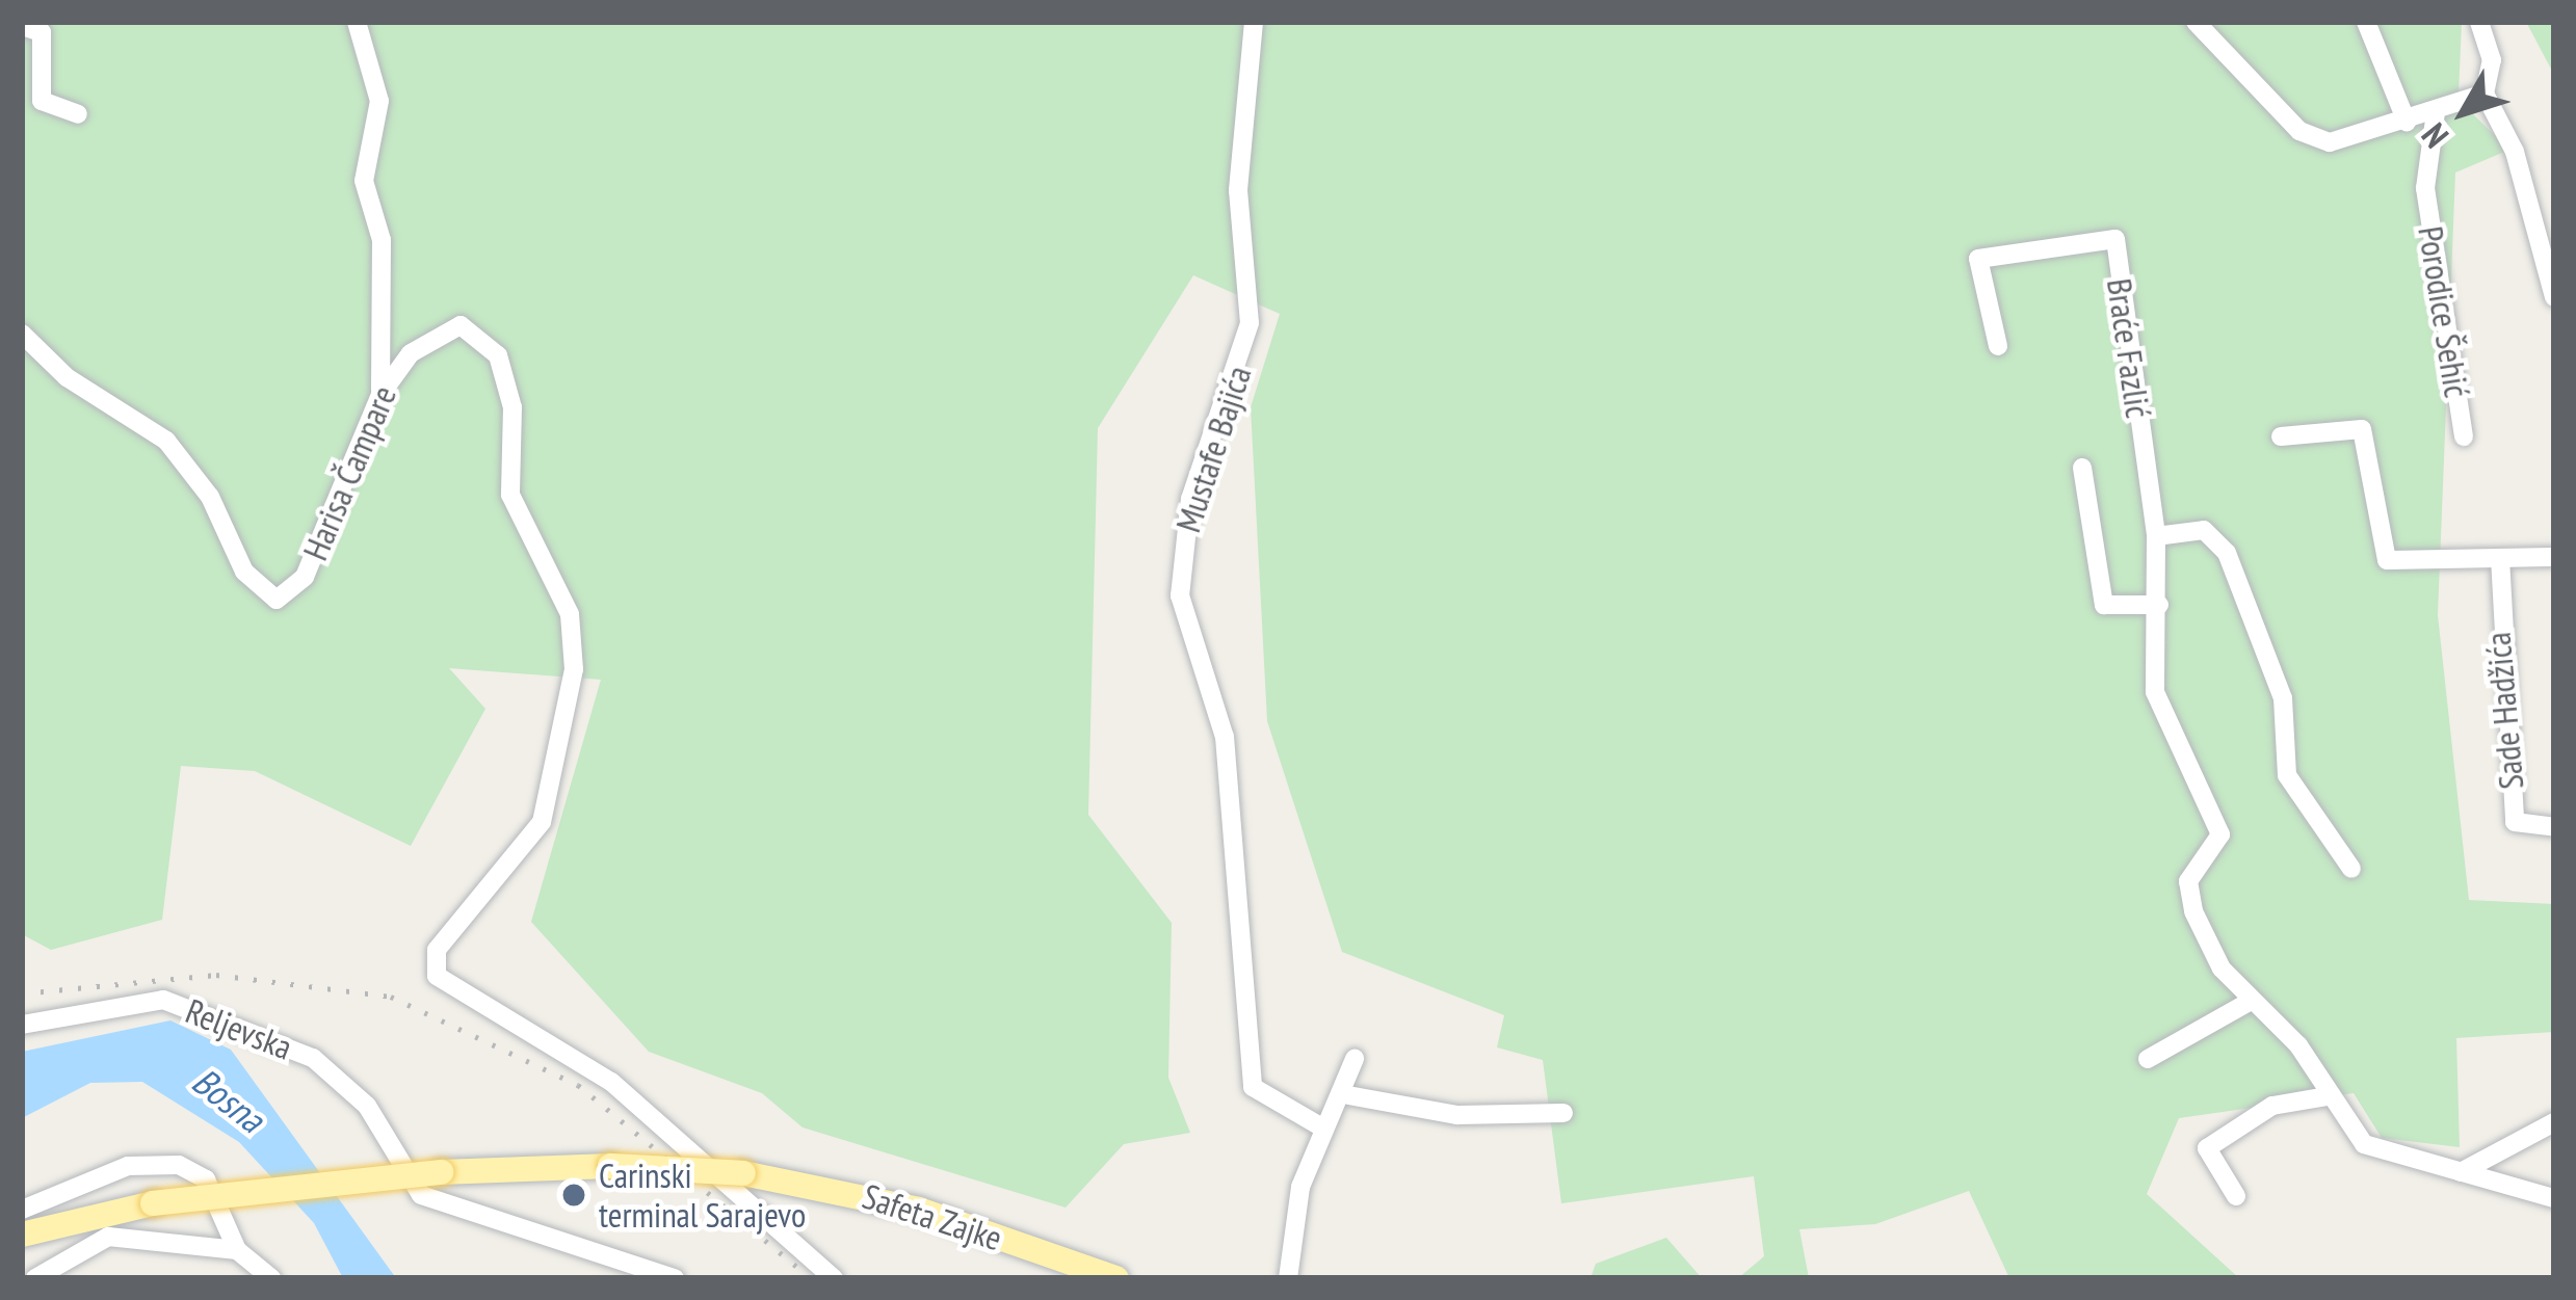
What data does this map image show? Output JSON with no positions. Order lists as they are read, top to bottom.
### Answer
{
  "streets": {
    "main road": ["Safeta Zajke"],
    "street": [
      "Porodice Šehić",
      "Braće Fazlić",
      "Mustafe Bajića",
      "Harisa Čampare",
      "Sade Hadžića",
      "Reljevska"
    ]
  },
  "water": ["Bosna"],
  "places": ["Carinski terminal Sarajevo"],
  "north": "bottom left"
}
